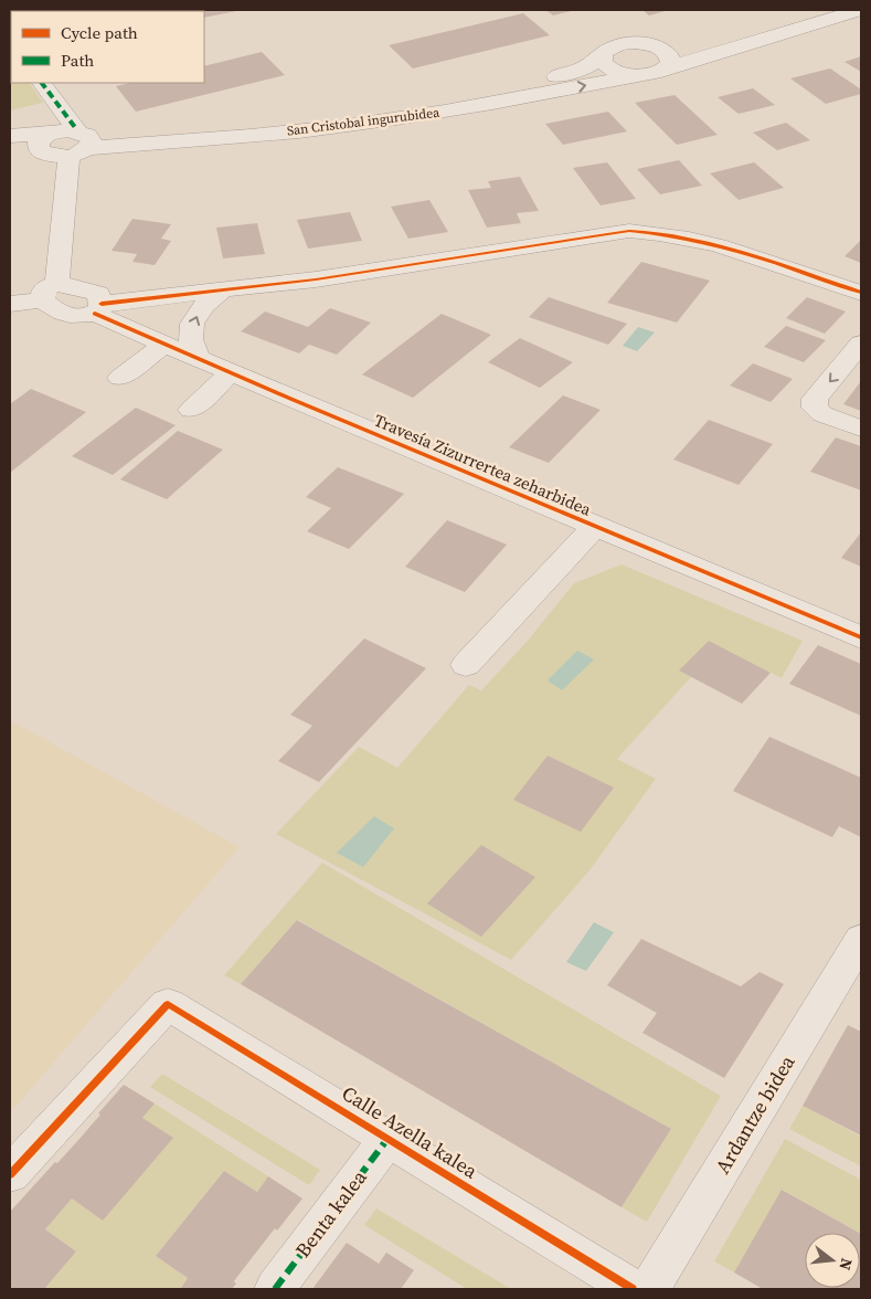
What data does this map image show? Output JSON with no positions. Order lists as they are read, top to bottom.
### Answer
{
  "streets": {
    "street": [
      "San Cristobal ingurubidea",
      "Travesía Zizurrertea zeharbidea",
      "Ardantze bidea",
      "Calle Azella kalea",
      "Benta kalea"
    ]
  },
  "crossings": [
    ["Calle Azella kalea", "Benta kalea"]
  ],
  "legend": ["Cycle path", "Path"],
  "north": "right"
}
